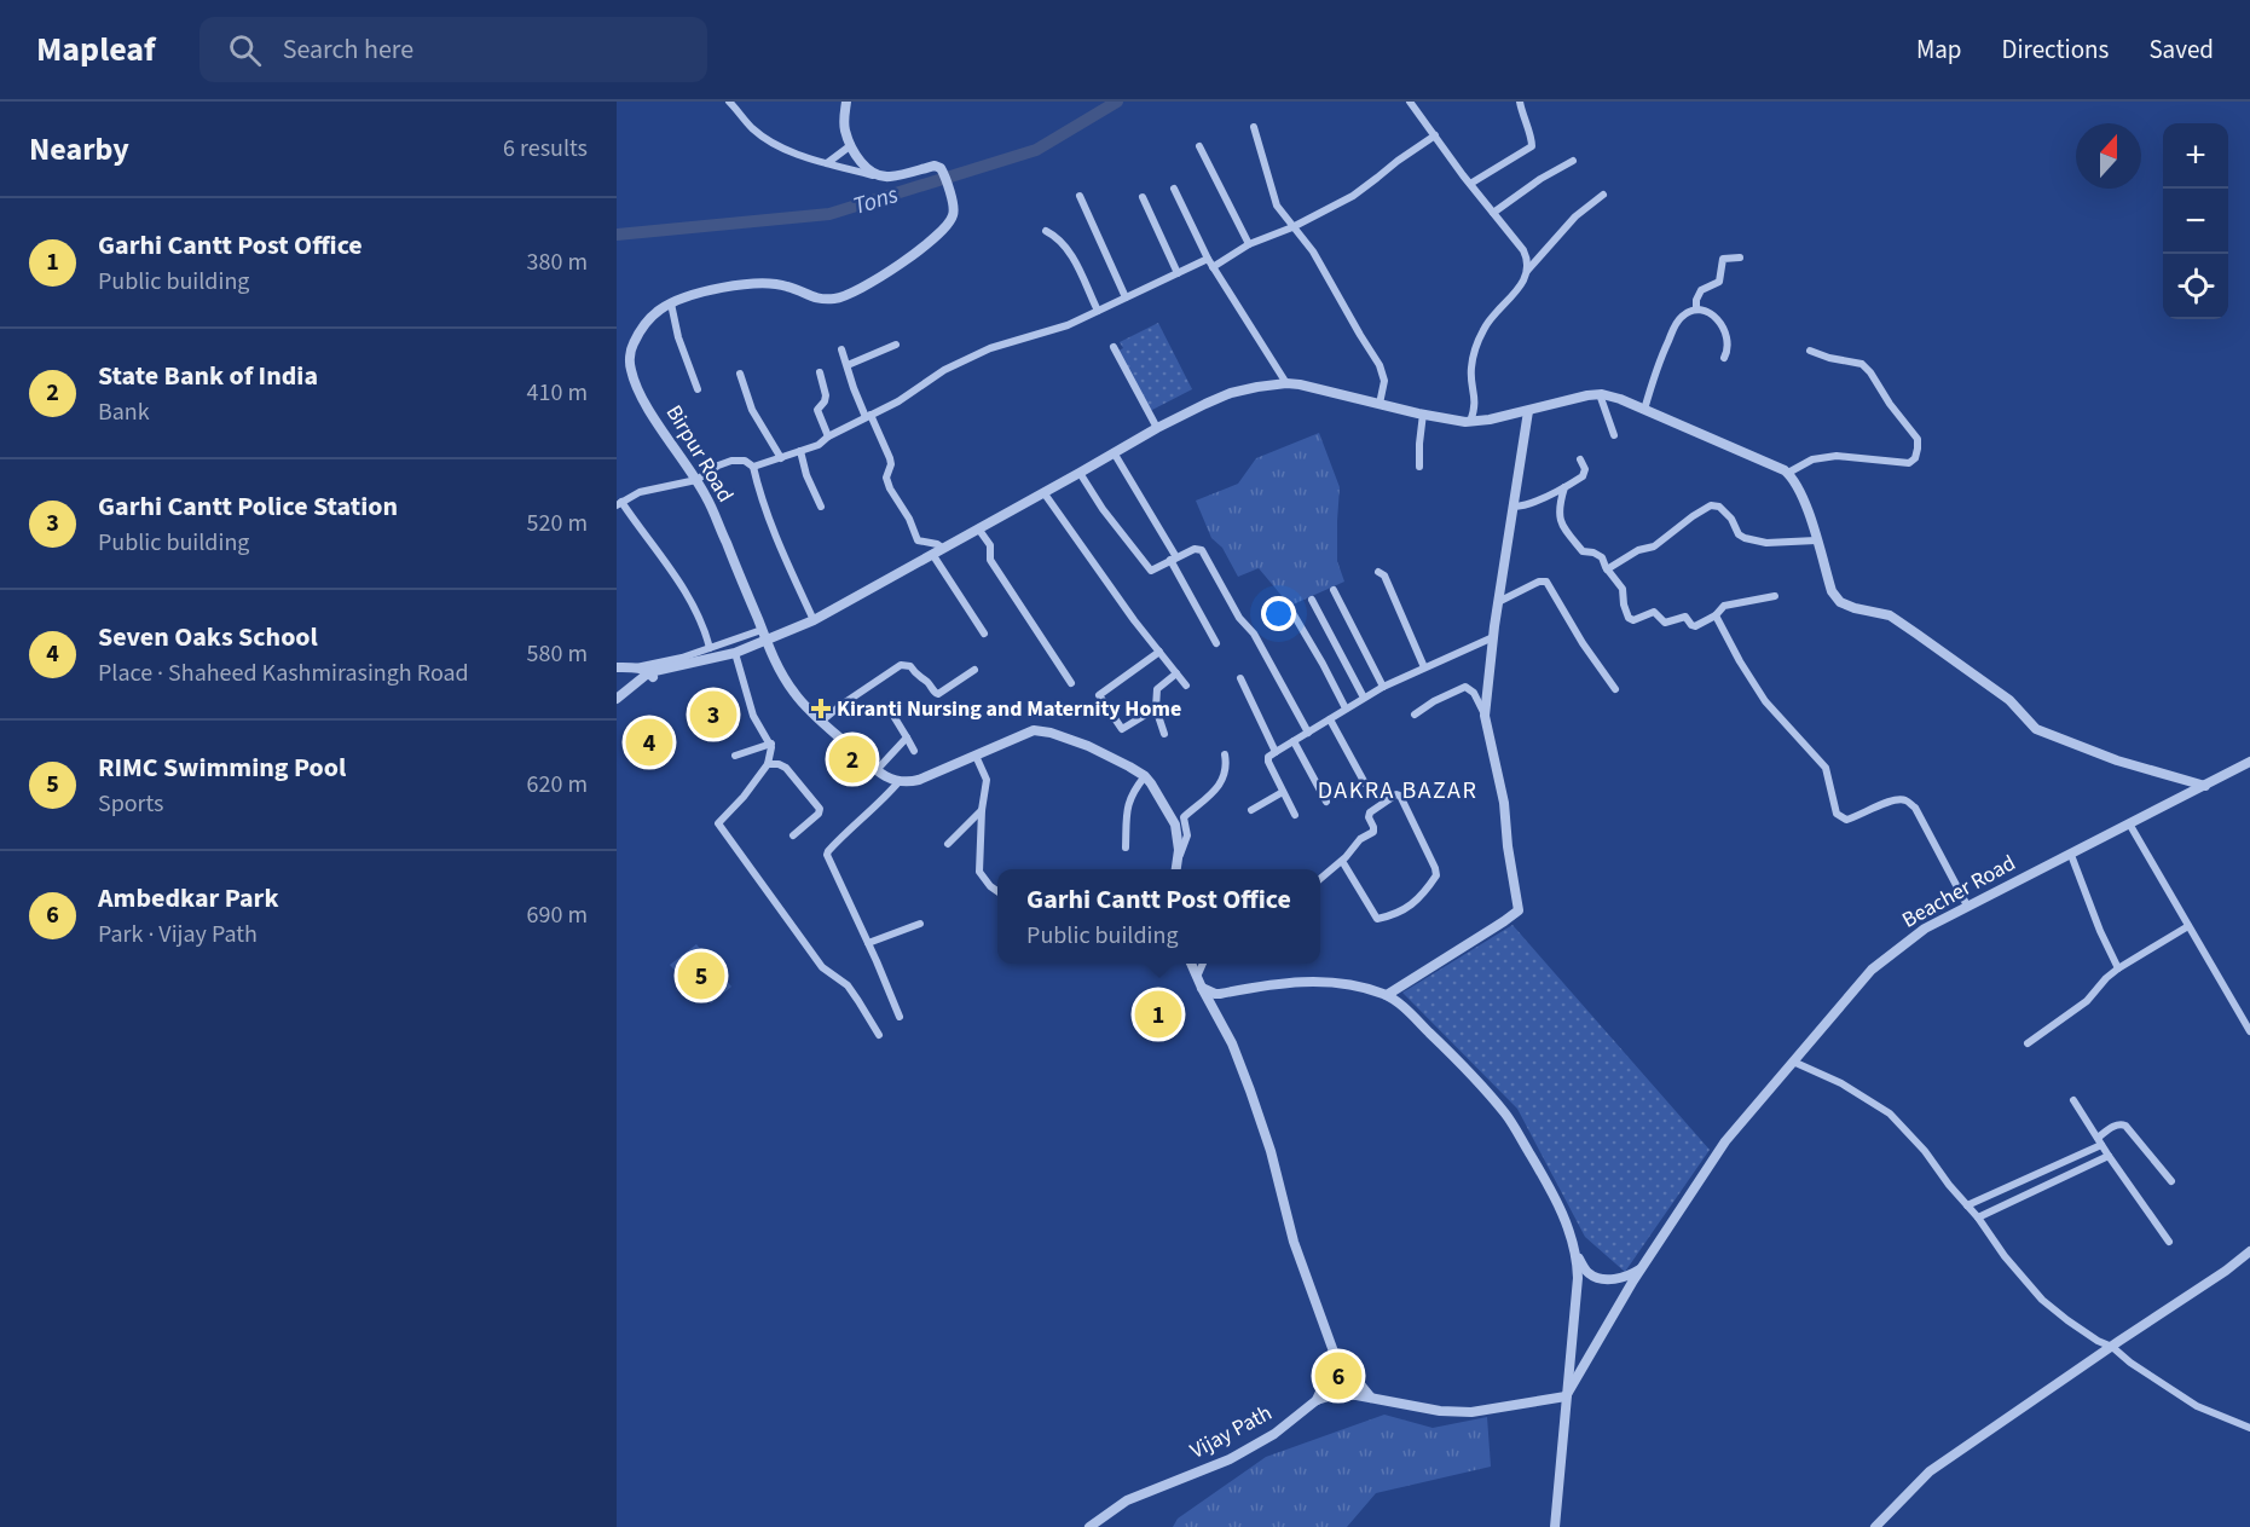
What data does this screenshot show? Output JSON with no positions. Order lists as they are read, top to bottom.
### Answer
{
  "streets": {
    "street": ["Birpur Road", "Beacher Road", "Vijay Path"]
  },
  "districts": ["DAKRA BAZAR"],
  "water": ["Tons"],
  "places": {
    "health": ["Kiranti Nursing and Maternity Home"]
  },
  "north": "top",
  "page": {
    "header": "Mapleaf",
    "search": "Search here",
    "nav": ["Map", "Directions", "Saved"],
    "heading": ["Nearby", "6 results"],
    "map_buttons": ["+", "−"],
    "list": [
      {
        "mark": "1",
        "name": "Garhi Cantt Post Office",
        "note": "Public building",
        "value": "380 m"
      },
      {
        "mark": "2",
        "name": "State Bank of India",
        "note": "Bank",
        "value": "410 m"
      },
      {
        "mark": "3",
        "name": "Garhi Cantt Police Station",
        "note": "Public building",
        "value": "520 m"
      },
      {
        "mark": "4",
        "name": "Seven Oaks School",
        "note": "Place · Shaheed Kashmirasingh Road",
        "value": "580 m"
      },
      {
        "mark": "5",
        "name": "RIMC Swimming Pool",
        "note": "Sports",
        "value": "620 m"
      },
      {
        "mark": "6",
        "name": "Ambedkar Park",
        "note": "Park · Vijay Path",
        "value": "690 m"
      }
    ],
    "pins": [
      "3",
      "4",
      "2",
      "5",
      "1",
      "6"
    ],
    "popup": ["Garhi Cantt Post Office", "Public building"]
  }
}
